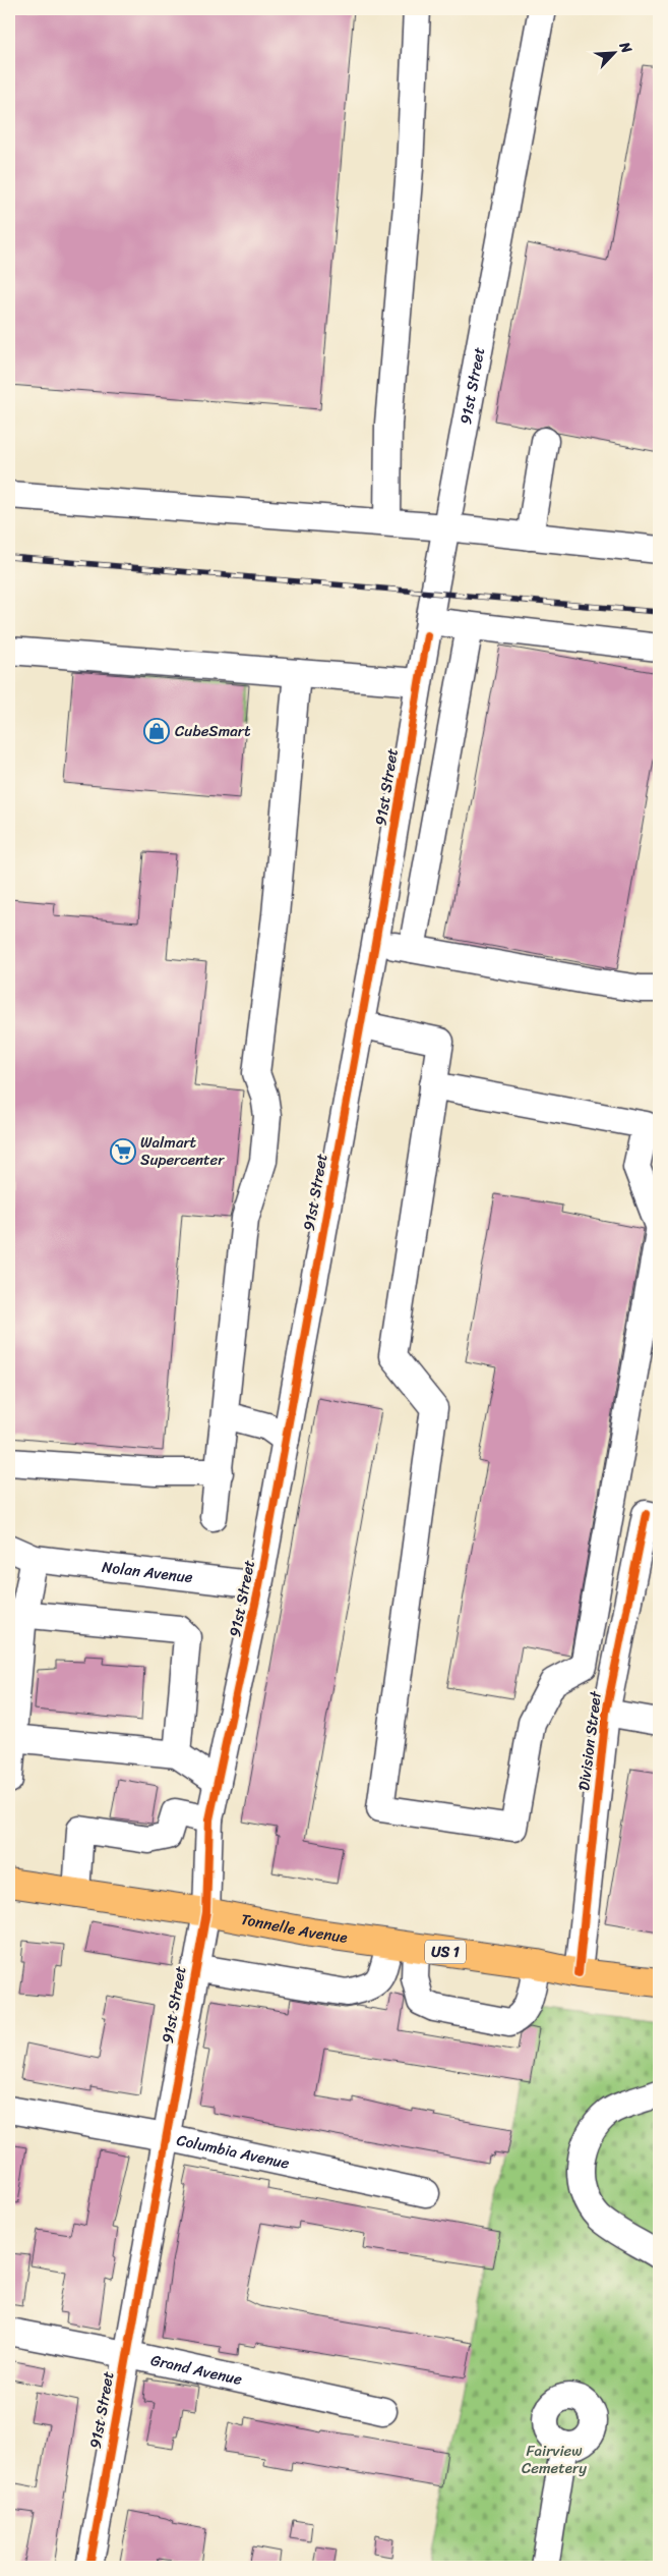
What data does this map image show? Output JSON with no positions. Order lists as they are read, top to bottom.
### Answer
{
  "streets": {
    "main road": ["Tonnelle Avenue", "US 1"],
    "street": [
      "91st Street",
      "Nolan Avenue",
      "Division Street",
      "Columbia Avenue",
      "Grand Avenue"
    ]
  },
  "crossings": [
    ["91st Street", "Nolan Avenue"],
    ["91st Street", "Tonnelle Avenue"],
    ["91st Street", "Columbia Avenue"],
    ["91st Street", "Grand Avenue"],
    ["Division Street", "Tonnelle Avenue"],
    ["Division Street", "US 1"],
    ["Tonnelle Avenue", "US 1"]
  ],
  "parks": ["Fairview Cemetery"],
  "places": {
    "shop": ["CubeSmart"],
    "supermarket": ["Walmart Supercenter"]
  },
  "north": "top right"
}
